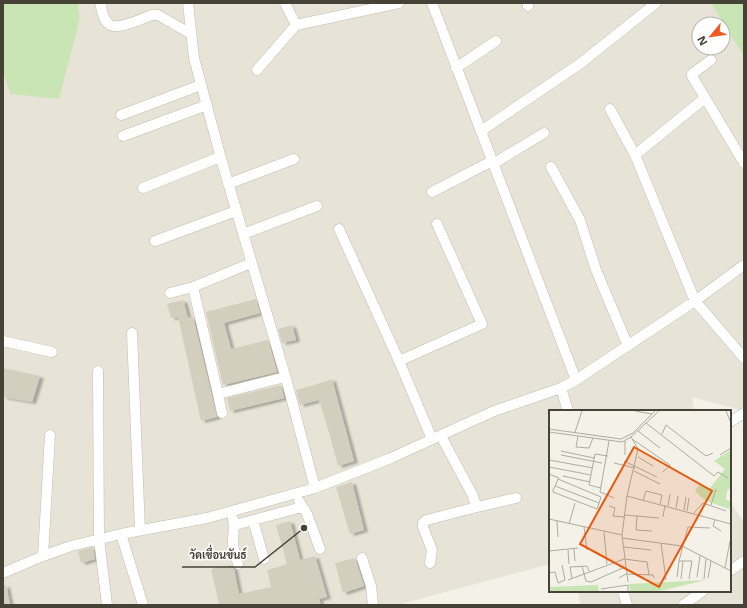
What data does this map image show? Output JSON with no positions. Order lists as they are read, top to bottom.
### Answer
{
  "places": ["วัดเขื่อนขันธ์"],
  "north": "bottom left"
}
